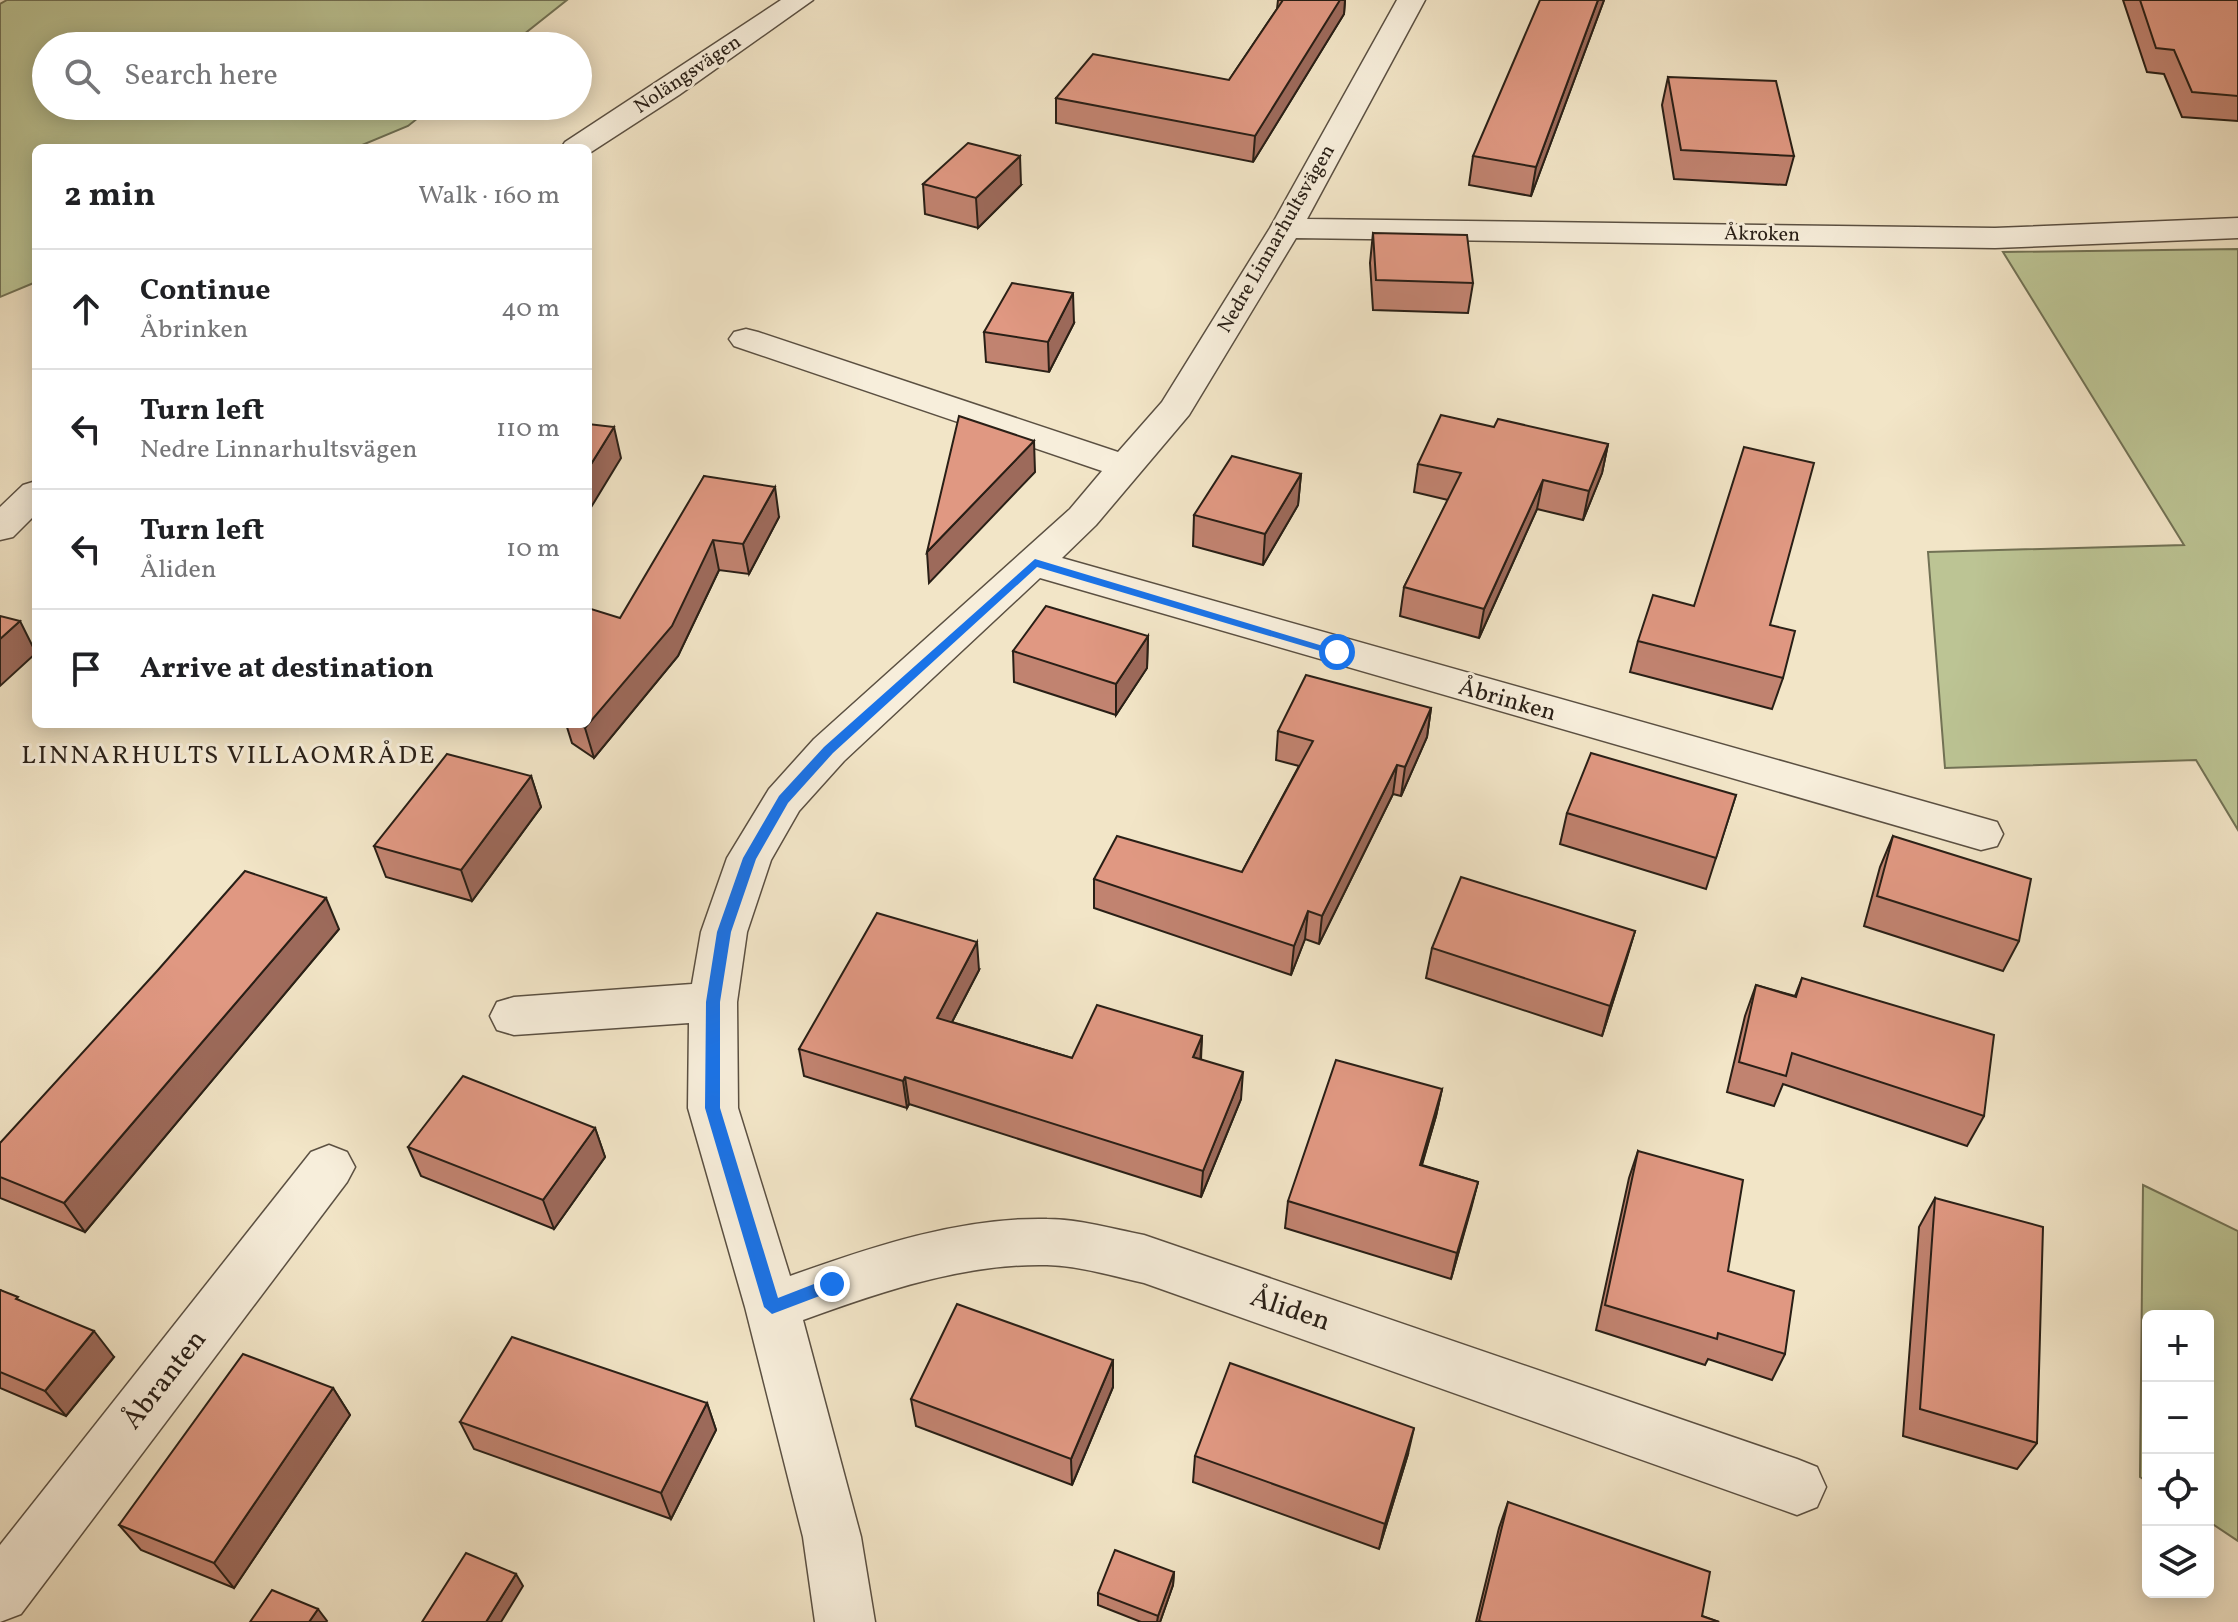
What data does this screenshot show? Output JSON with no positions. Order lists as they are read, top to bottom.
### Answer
{
  "streets": {
    "street": [
      "Nolängsvägen",
      "Åkroken",
      "Nedre Linnarhultsvägen",
      "Åbrinken",
      "Åliden",
      "Åbranten"
    ]
  },
  "crossings": [
    ["Åkroken", "Nedre Linnarhultsvägen"],
    ["Nedre Linnarhultsvägen", "Åbrinken"],
    ["Nedre Linnarhultsvägen", "Åliden"]
  ],
  "districts": ["LINNARHULTS VILLAOMRÅDE"],
  "page": {
    "search": "Search here",
    "heading": ["2 min", "Walk · 160 m"],
    "list": [
      ["Continue", "Åbrinken", "40 m"],
      ["Turn left", "Nedre Linnarhultsvägen", "110 m"],
      ["Turn left", "Åliden", "10 m"],
      "Arrive at destination"
    ],
    "map_buttons": ["+", "−"]
  }
}
